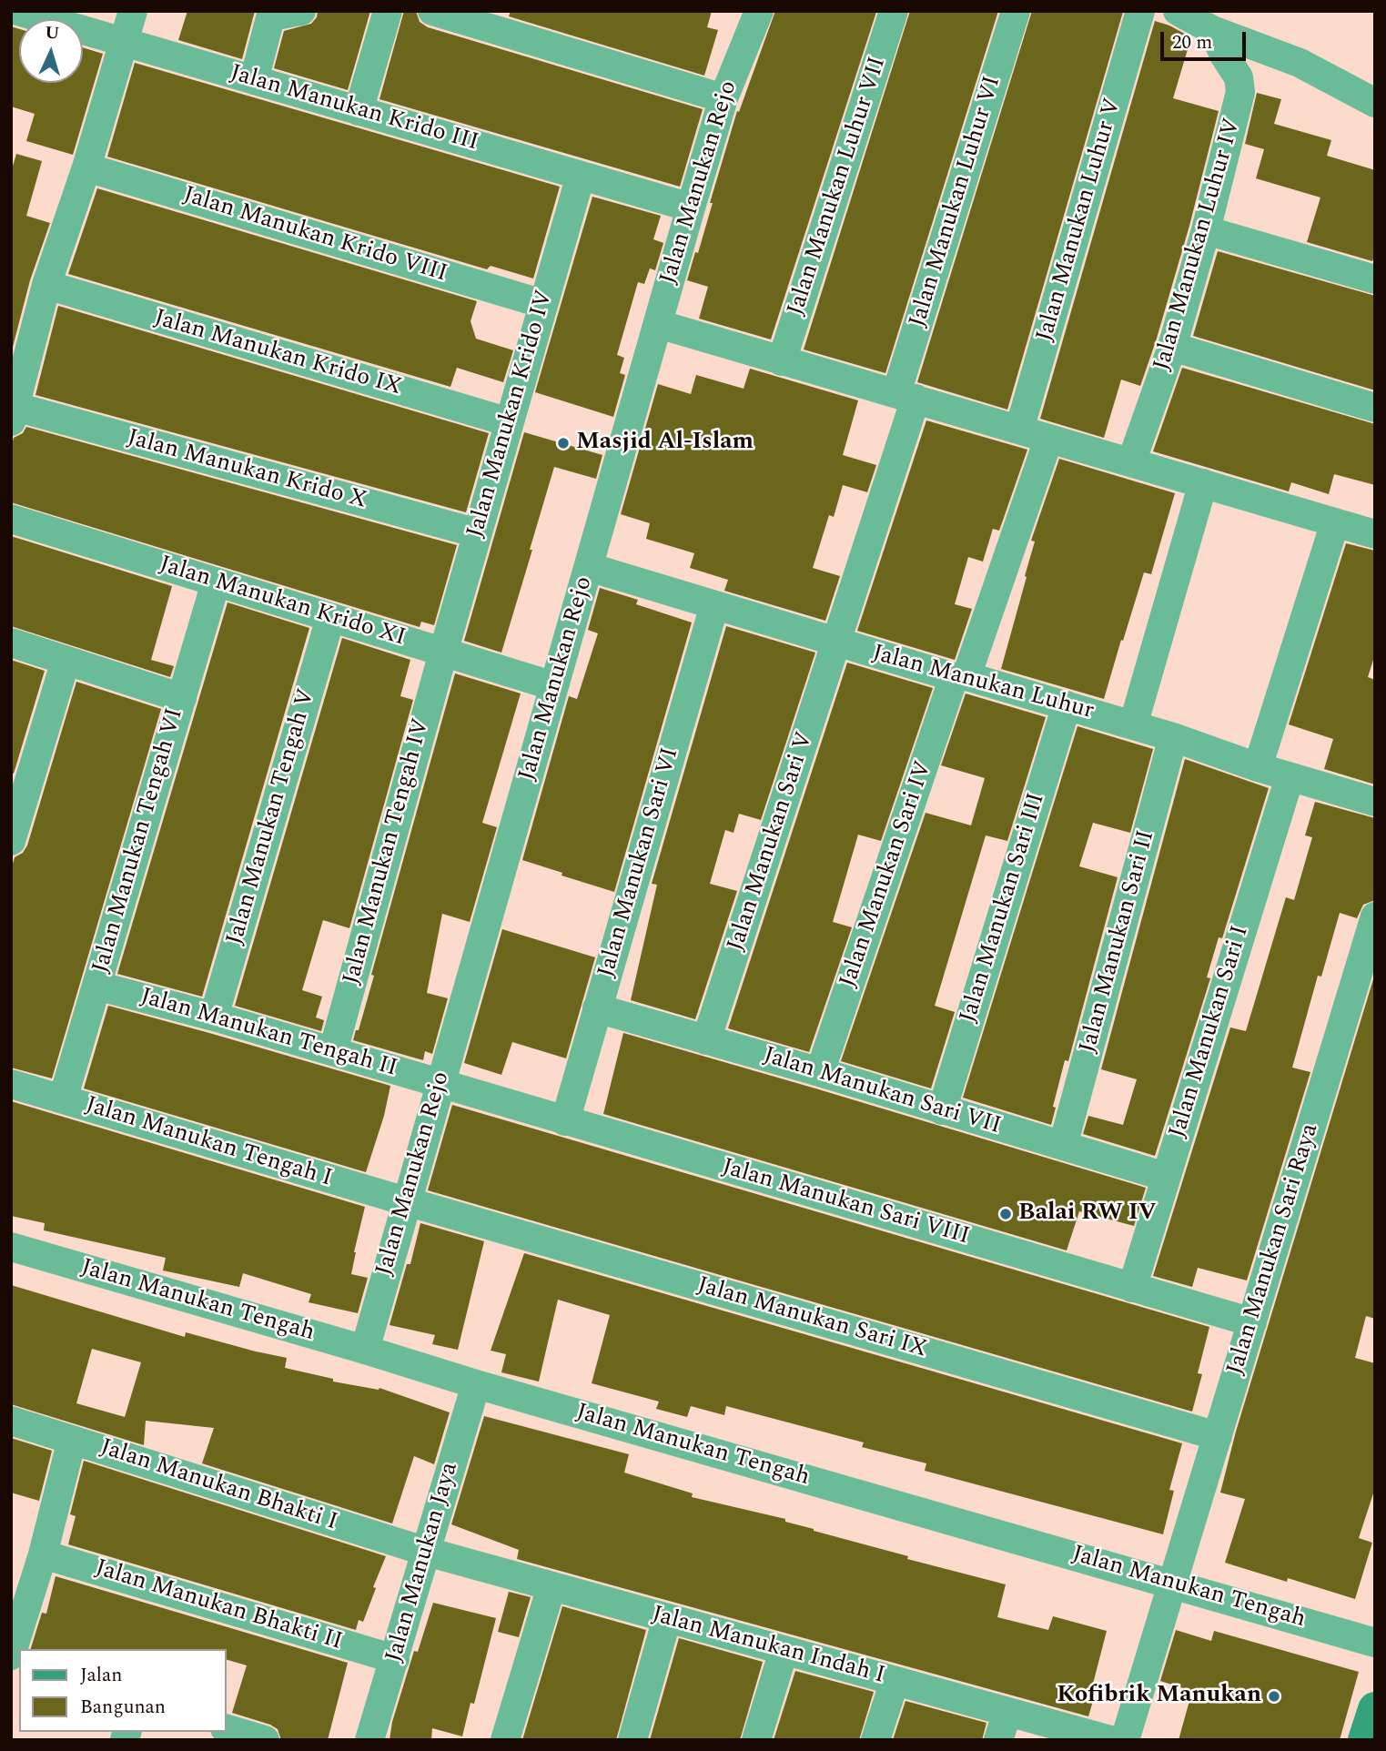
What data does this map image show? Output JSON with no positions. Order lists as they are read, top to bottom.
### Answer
{
  "streets": {
    "street": [
      "Jalan Manukan Krido III",
      "Jalan Manukan Rejo",
      "Jalan Manukan Luhur VII",
      "Jalan Manukan Luhur VI",
      "Jalan Manukan Luhur V",
      "Jalan Manukan Krido VIII",
      "Jalan Manukan Luhur IV",
      "Jalan Manukan Krido IX",
      "Jalan Manukan Krido IV",
      "Jalan Manukan Krido X",
      "Jalan Manukan Krido XI",
      "Jalan Manukan Luhur",
      "Jalan Manukan Tengah V",
      "Jalan Manukan Tengah VI",
      "Jalan Manukan Sari V",
      "Jalan Manukan Tengah IV",
      "Jalan Manukan Sari VI",
      "Jalan Manukan Sari IV",
      "Jalan Manukan Sari III",
      "Jalan Manukan Sari II",
      "Jalan Manukan Sari I",
      "Jalan Manukan Tengah II",
      "Jalan Manukan Sari VII",
      "Jalan Manukan Tengah I",
      "Jalan Manukan Sari VIII",
      "Jalan Manukan Sari Raya",
      "Jalan Manukan Tengah",
      "Jalan Manukan Sari IX",
      "Jalan Manukan Bhakti I",
      "Jalan Manukan Jaya",
      "Jalan Manukan Bhakti II",
      "Jalan Manukan Indah I"
    ]
  },
  "crossings": [
    ["Jalan Manukan Krido III", "Jalan Manukan Rejo"],
    ["Jalan Manukan Krido III", "Jalan Manukan Krido IV"],
    ["Jalan Manukan Rejo", "Jalan Manukan Krido XI"],
    ["Jalan Manukan Rejo", "Jalan Manukan Luhur"],
    ["Jalan Manukan Rejo", "Jalan Manukan Tengah II"],
    ["Jalan Manukan Rejo", "Jalan Manukan Tengah I"],
    ["Jalan Manukan Rejo", "Jalan Manukan Sari VIII"],
    ["Jalan Manukan Rejo", "Jalan Manukan Tengah"],
    ["Jalan Manukan Rejo", "Jalan Manukan Sari IX"],
    ["Jalan Manukan Luhur VI", "Jalan Manukan Luhur"],
    ["Jalan Manukan Luhur VI", "Jalan Manukan Sari V"],
    ["Jalan Manukan Krido VIII", "Jalan Manukan Krido IV"],
    ["Jalan Manukan Krido IX", "Jalan Manukan Krido IV"],
    ["Jalan Manukan Krido IV", "Jalan Manukan Krido X"],
    ["Jalan Manukan Krido IV", "Jalan Manukan Krido XI"],
    ["Jalan Manukan Krido IV", "Jalan Manukan Tengah IV"],
    ["Jalan Manukan Krido XI", "Jalan Manukan Tengah V"],
    ["Jalan Manukan Krido XI", "Jalan Manukan Tengah VI"],
    ["Jalan Manukan Krido XI", "Jalan Manukan Tengah IV"],
    ["Jalan Manukan Luhur", "Jalan Manukan Sari V"],
    ["Jalan Manukan Luhur", "Jalan Manukan Sari VI"],
    ["Jalan Manukan Luhur", "Jalan Manukan Sari IV"],
    ["Jalan Manukan Luhur", "Jalan Manukan Sari III"],
    ["Jalan Manukan Luhur", "Jalan Manukan Sari II"],
    ["Jalan Manukan Luhur", "Jalan Manukan Sari I"],
    ["Jalan Manukan Tengah V", "Jalan Manukan Tengah II"],
    ["Jalan Manukan Tengah VI", "Jalan Manukan Tengah II"],
    ["Jalan Manukan Tengah VI", "Jalan Manukan Tengah I"],
    ["Jalan Manukan Sari V", "Jalan Manukan Sari VII"],
    ["Jalan Manukan Tengah IV", "Jalan Manukan Tengah II"],
    ["Jalan Manukan Sari VI", "Jalan Manukan Sari VII"],
    ["Jalan Manukan Sari VI", "Jalan Manukan Sari VIII"],
    ["Jalan Manukan Sari IV", "Jalan Manukan Sari VII"],
    ["Jalan Manukan Sari III", "Jalan Manukan Sari VII"],
    ["Jalan Manukan Sari II", "Jalan Manukan Sari VII"],
    ["Jalan Manukan Sari I", "Jalan Manukan Sari VII"],
    ["Jalan Manukan Sari I", "Jalan Manukan Sari VIII"],
    ["Jalan Manukan Tengah II", "Jalan Manukan Sari VIII"],
    ["Jalan Manukan Tengah I", "Jalan Manukan Sari IX"],
    ["Jalan Manukan Sari VIII", "Jalan Manukan Sari Raya"],
    ["Jalan Manukan Sari Raya", "Jalan Manukan Tengah"],
    ["Jalan Manukan Sari Raya", "Jalan Manukan Sari IX"],
    ["Jalan Manukan Tengah", "Jalan Manukan Jaya"],
    ["Jalan Manukan Bhakti I", "Jalan Manukan Jaya"],
    ["Jalan Manukan Bhakti I", "Jalan Manukan Indah I"],
    ["Jalan Manukan Jaya", "Jalan Manukan Bhakti II"],
    ["Jalan Manukan Jaya", "Jalan Manukan Indah I"]
  ],
  "places": ["Masjid Al-Islam", "Balai RW IV", "Kofibrik Manukan"],
  "legend": ["Jalan", "Bangunan"],
  "scale_bar": "20 m",
  "north": "top"
}
